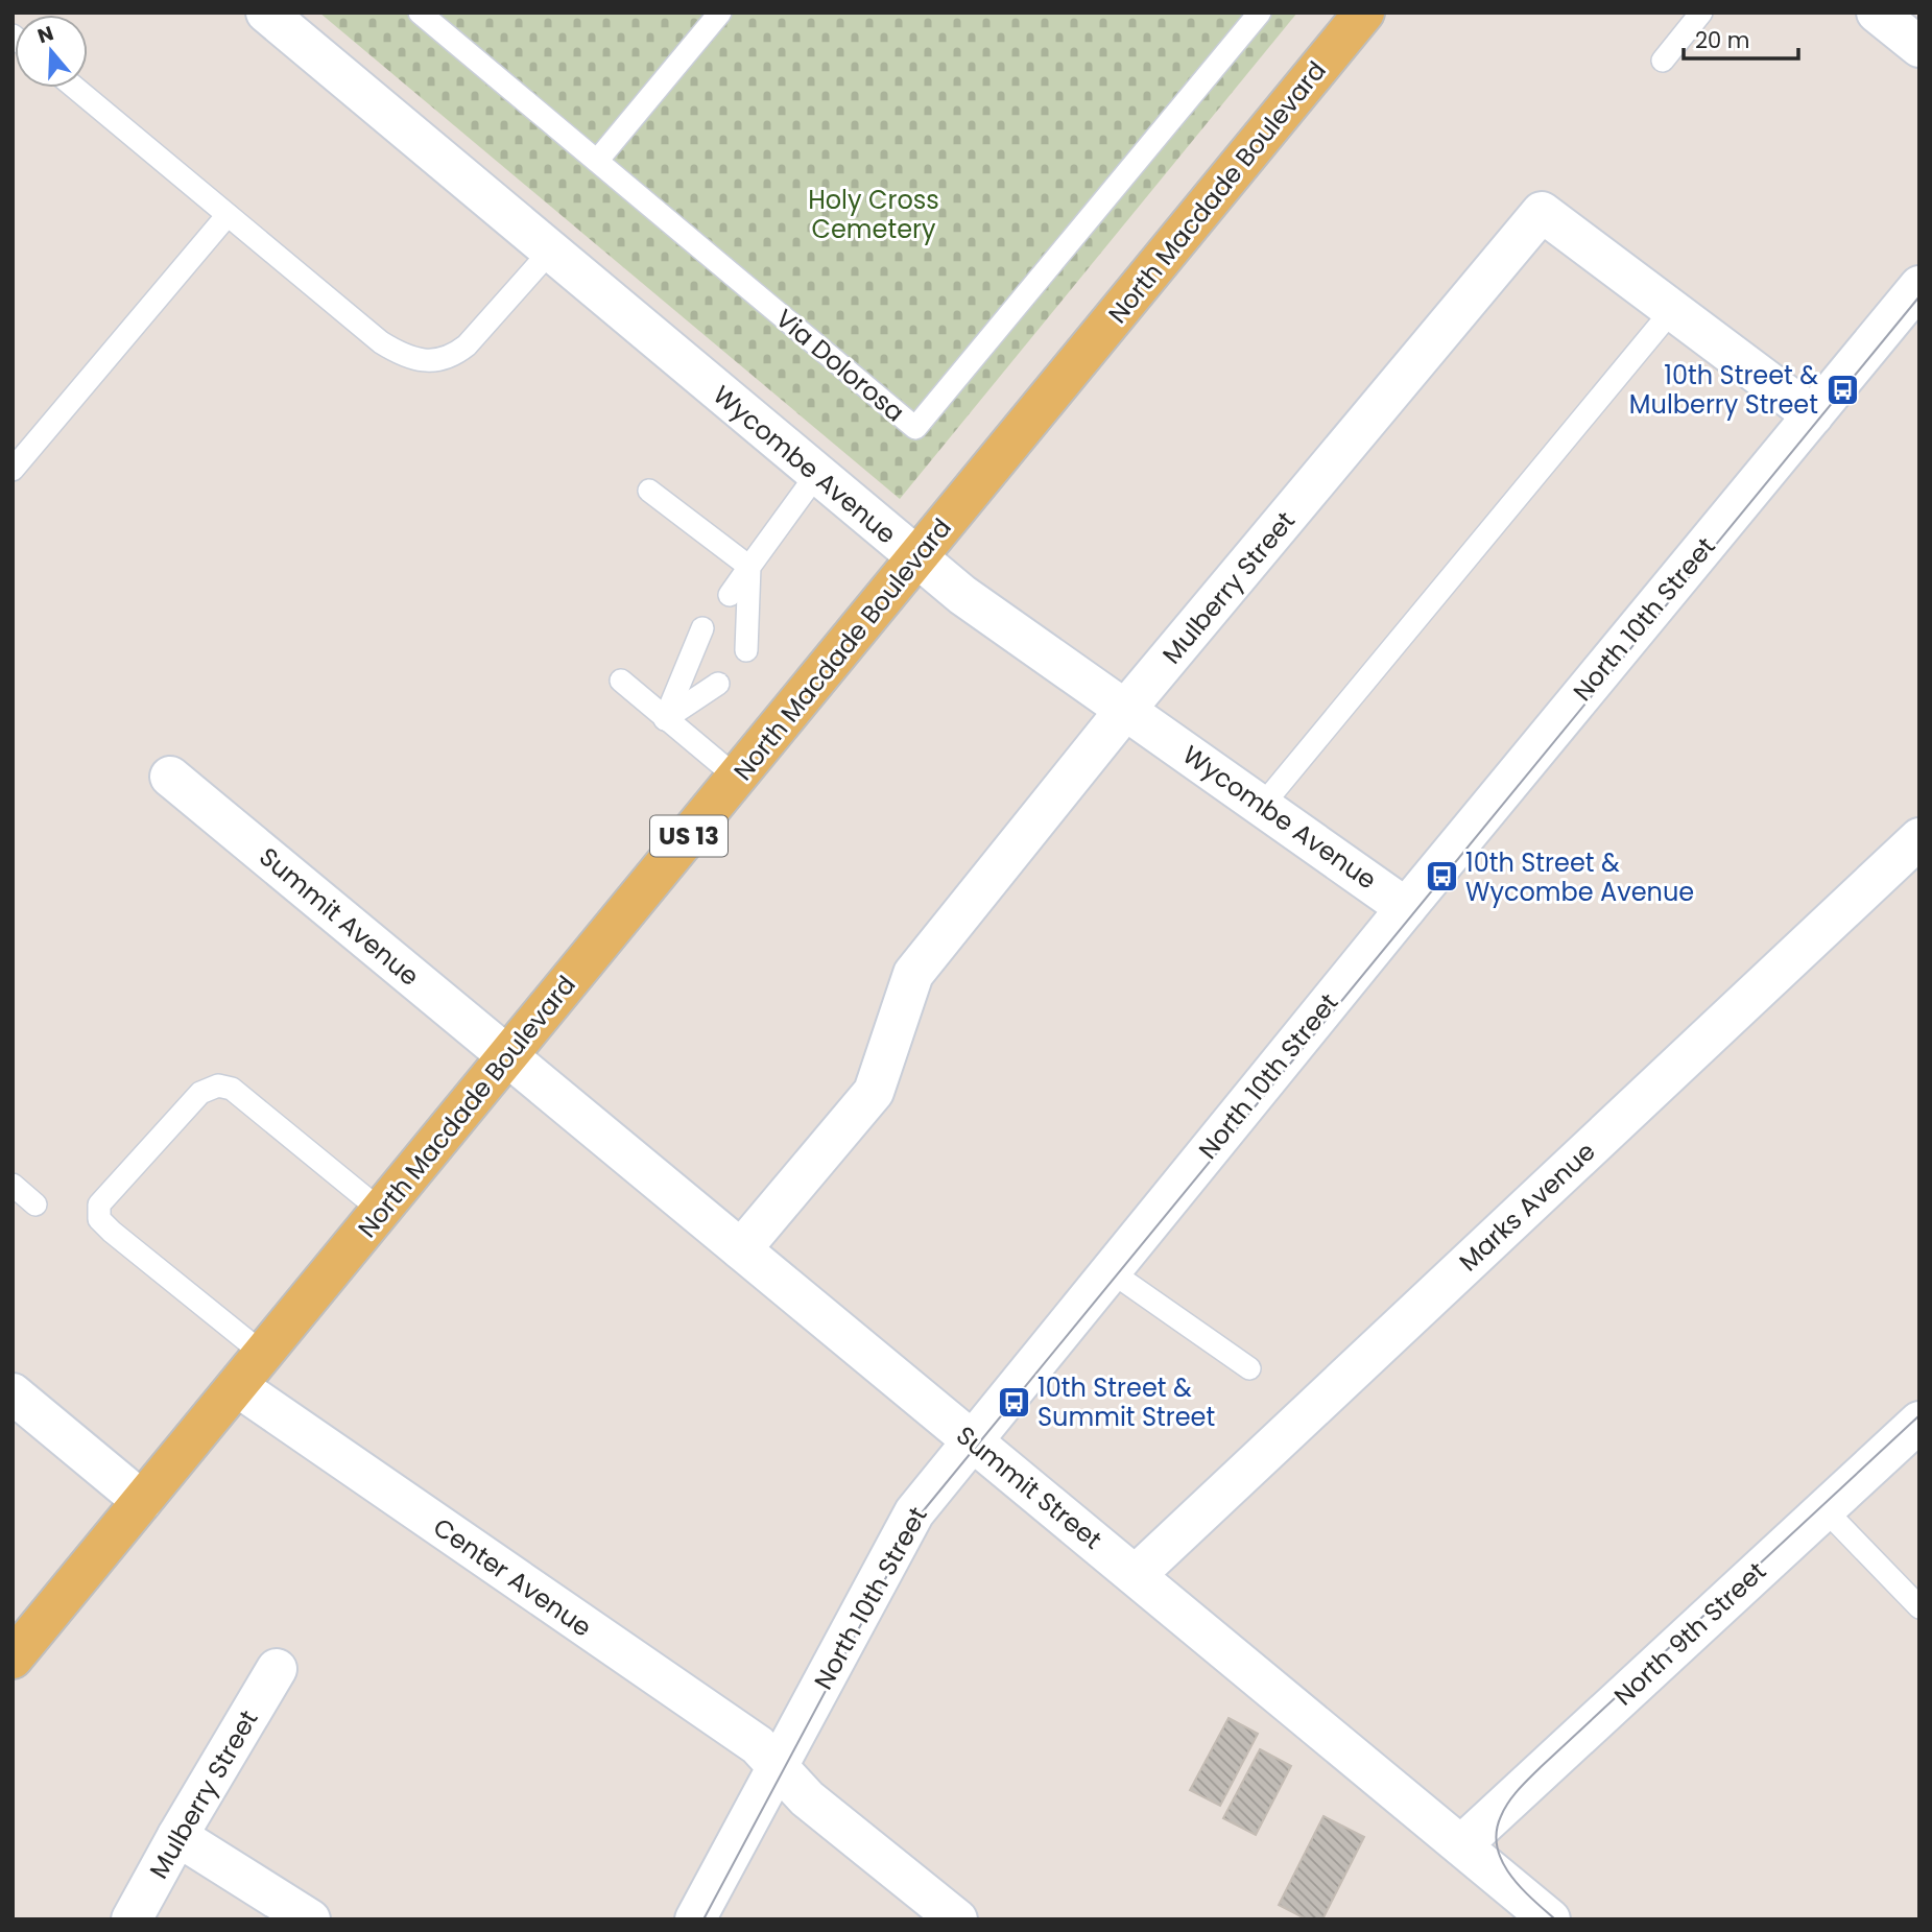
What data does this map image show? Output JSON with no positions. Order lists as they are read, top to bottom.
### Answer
{
  "streets": {
    "main road": ["North Macdade Boulevard", "US 13"],
    "street": [
      "Wycombe Avenue",
      "Mulberry Street",
      "North 10th Street",
      "Summit Avenue",
      "Marks Avenue",
      "Summit Street",
      "Center Avenue",
      "North 9th Street"
    ],
    "lane": ["Via Dolorosa"]
  },
  "crossings": [
    ["North Macdade Boulevard", "Wycombe Avenue"],
    ["North Macdade Boulevard", "Summit Avenue"],
    ["North Macdade Boulevard", "Summit Street"],
    ["North Macdade Boulevard", "Center Avenue"],
    ["Wycombe Avenue", "Mulberry Street"],
    ["Wycombe Avenue", "North 10th Street"],
    ["Mulberry Street", "North 10th Street"],
    ["Mulberry Street", "Summit Street"],
    ["North 10th Street", "Summit Street"],
    ["North 10th Street", "Center Avenue"],
    ["Summit Avenue", "Summit Street"],
    ["Marks Avenue", "Summit Street"],
    ["Summit Street", "North 9th Street"]
  ],
  "parks": ["Holy Cross Cemetery"],
  "places": {
    "bus stop": ["10th Street & Mulberry Street", "10th Street & Wycombe Avenue", "10th Street & Summit Street"]
  },
  "scale_bar": "20 m",
  "north": "top"
}
